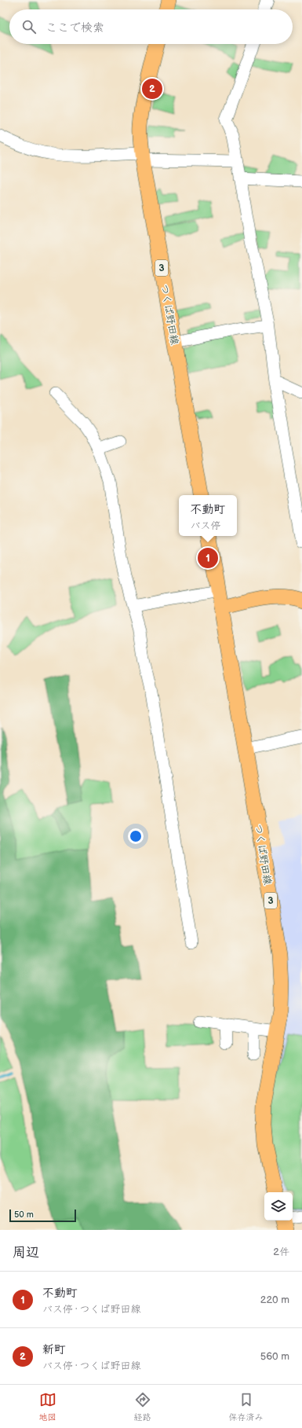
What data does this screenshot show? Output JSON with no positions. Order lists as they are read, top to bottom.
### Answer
{
  "streets": {
    "main road": ["3", "つくば野田線"]
  },
  "scale_bar": "50 m",
  "page": {
    "search": "ここで検索",
    "pins": ["2", "1"],
    "popup": ["不動町", "バス停"],
    "scale": "50 m",
    "heading": ["周辺", "2件"],
    "list": [
      {
        "mark": "1",
        "name": "不動町",
        "note": "バス停 · つくば野田線",
        "value": "220 m"
      },
      {
        "mark": "2",
        "name": "新町",
        "note": "バス停 · つくば野田線",
        "value": "560 m"
      }
    ],
    "nav": ["地図", "経路", "保存済み"]
  }
}
